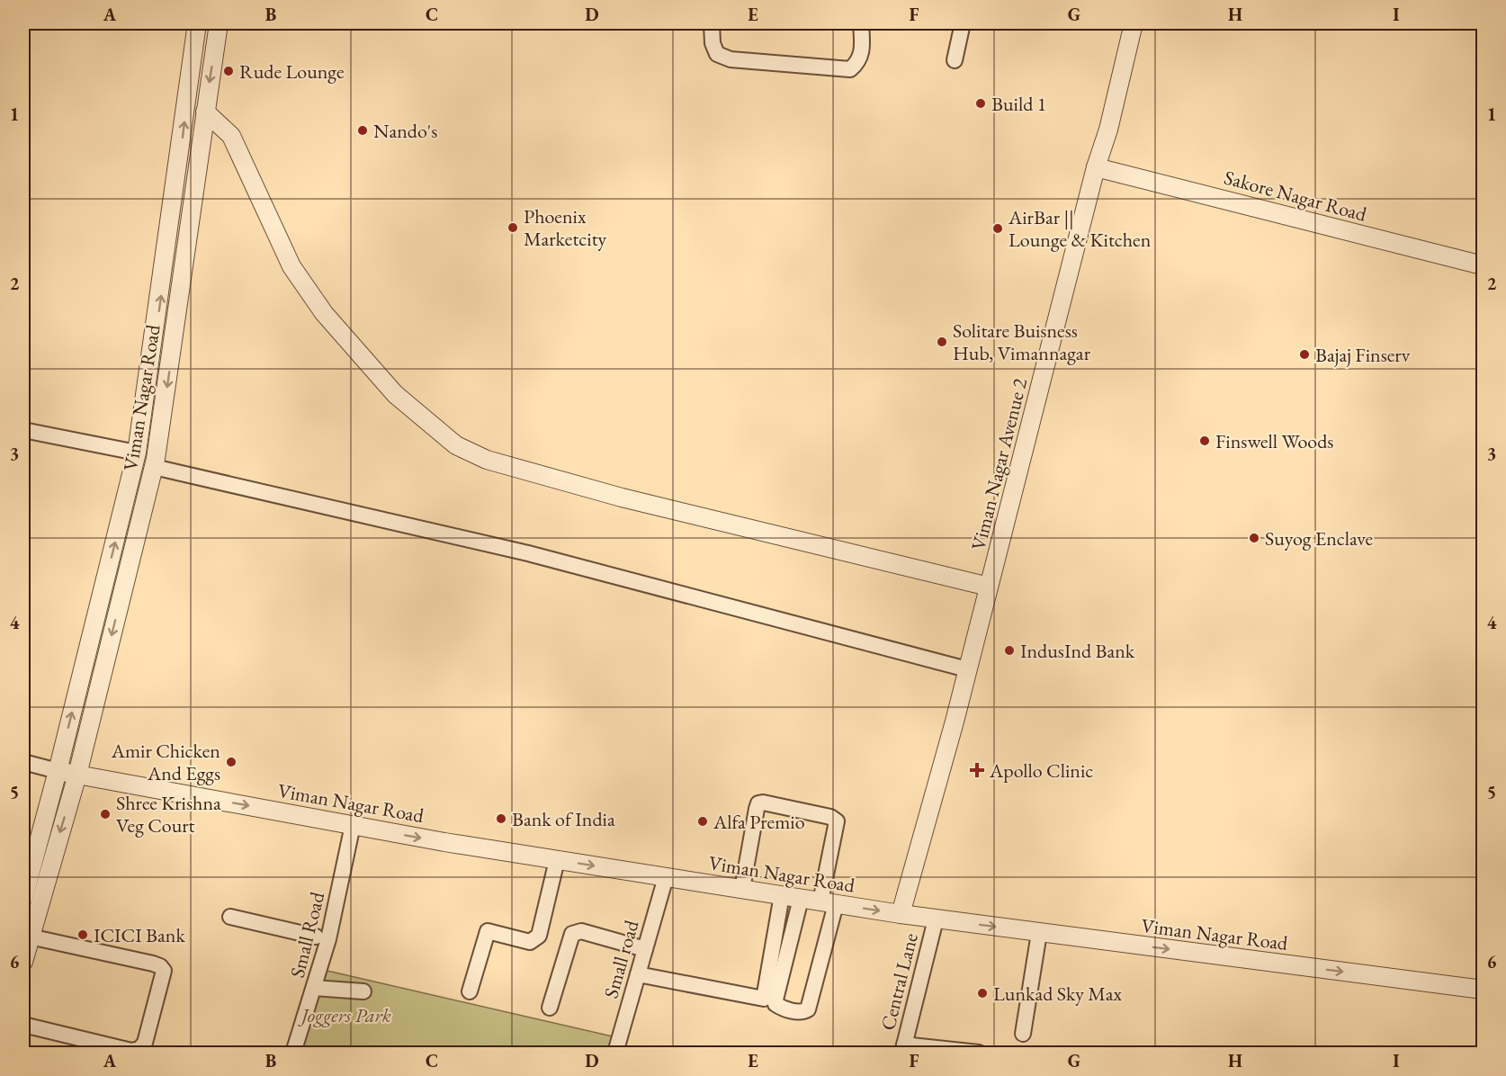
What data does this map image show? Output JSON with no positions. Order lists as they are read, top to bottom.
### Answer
{
  "streets": {
    "street": [
      "Sakore Nagar Road",
      "Viman Nagar Road",
      "Viman Nagar Avenue 2",
      "Small Road",
      "Small road",
      "Central Lane"
    ]
  },
  "crossings": [
    ["Sakore Nagar Road", "Viman Nagar Avenue 2"],
    ["Viman Nagar Road", "Viman Nagar Avenue 2"],
    ["Viman Nagar Road", "Small Road"],
    ["Viman Nagar Road", "Small road"],
    ["Viman Nagar Road", "Central Lane"]
  ],
  "parks": ["Joggers Park"],
  "places": {
    "other": [
      "Rude Lounge",
      "Build 1",
      "Nando's",
      "Phoenix Marketcity",
      "AirBar || Lounge & Kitchen",
      "Solitare Buisness Hub, Vimannagar",
      "Bajaj Finserv",
      "Finswell Woods",
      "Suyog Enclave",
      "IndusInd Bank",
      "Amir Chicken And Eggs",
      "Shree Krishna Veg Court",
      "Bank of India",
      "Alfa Premio",
      "ICICI Bank",
      "Lunkad Sky Max"
    ],
    "health": ["Apollo Clinic"]
  },
  "grid": {
    "columns": [
      "A",
      "B",
      "C",
      "D",
      "E",
      "F",
      "G",
      "H",
      "I"
    ],
    "rows": [
      "1",
      "2",
      "3",
      "4",
      "5",
      "6"
    ]
  }
}
